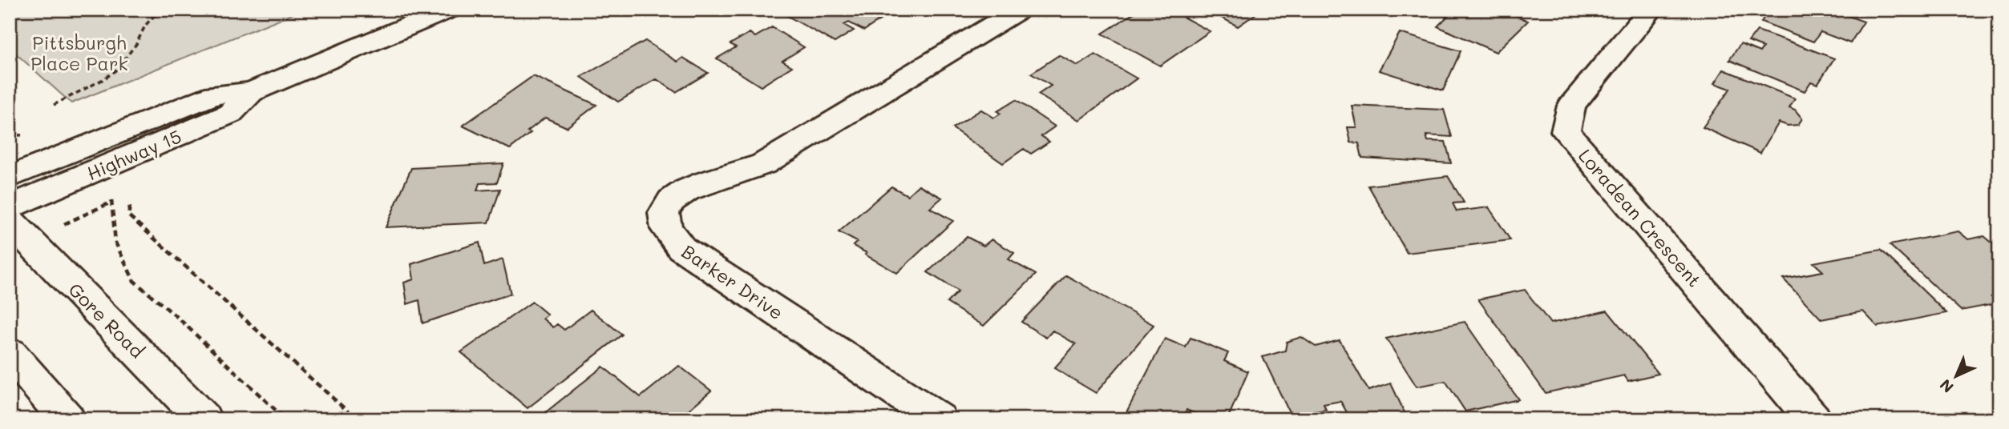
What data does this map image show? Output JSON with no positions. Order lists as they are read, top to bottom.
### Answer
{
  "streets": {
    "street": [
      "Highway 15",
      "Loradean Crescent",
      "Barker Drive",
      "Gore Road"
    ]
  },
  "parks": ["Pittsburgh Place Park"],
  "north": "bottom left"
}
